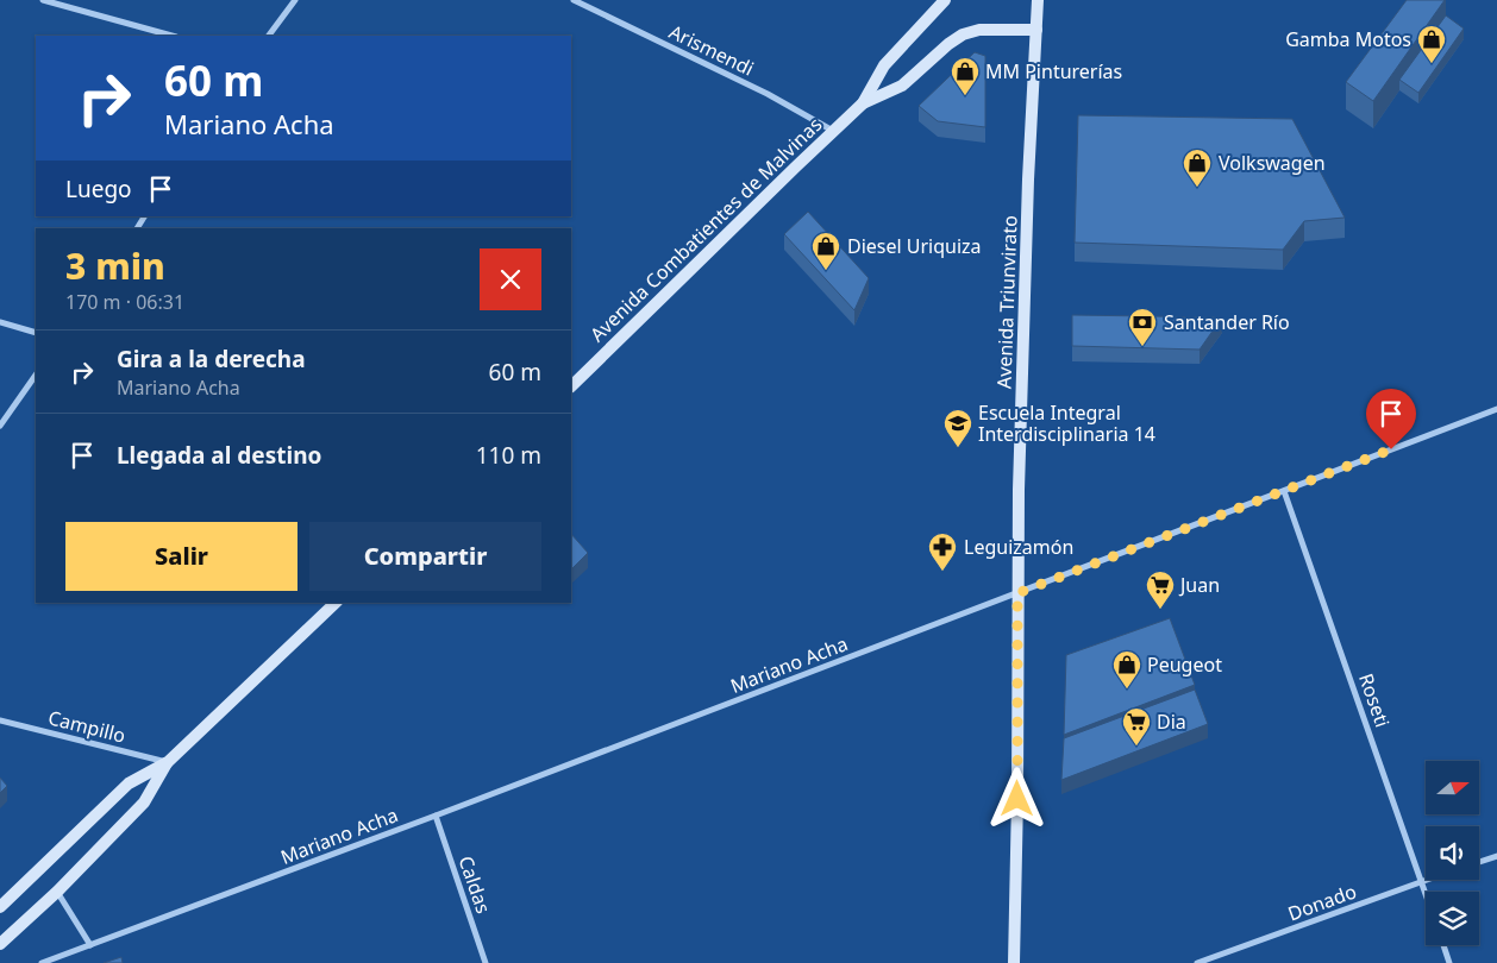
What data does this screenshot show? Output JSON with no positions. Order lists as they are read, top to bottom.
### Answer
{
  "streets": {
    "main road": ["Avenida Combatientes de Malvinas", "Avenida Triunvirato"],
    "street": [
      "Arismendi",
      "Mariano Acha",
      "Roseti",
      "Campillo",
      "Caldas",
      "Donado"
    ]
  },
  "crossings": [
    ["Arismendi", "Avenida Combatientes de Malvinas"],
    ["Avenida Combatientes de Malvinas", "Avenida Triunvirato"],
    ["Avenida Triunvirato", "Mariano Acha"],
    ["Mariano Acha", "Roseti"],
    ["Mariano Acha", "Caldas"],
    ["Roseti", "Donado"]
  ],
  "places": {
    "shop": [
      "Gamba Motos",
      "MM Pinturerías",
      "Volkswagen",
      "Diesel Uriquiza",
      "Peugeot"
    ],
    "bank": ["Santander Río"],
    "school or university": ["Escuela Integral Interdisciplinaria 14"],
    "pharmacy": ["Leguizamón"],
    "supermarket": ["Juan", "Dia"]
  },
  "north": "right",
  "page": {
    "turn": ["60 m", "Mariano Acha"],
    "then": "Luego",
    "heading": ["3 min", "170 m · 06:31"],
    "list": [
      {
        "name": "Gira a la derecha",
        "note": "Mariano Acha",
        "value": "60 m"
      },
      {
        "name": "Llegada al destino",
        "value": "110 m"
      }
    ],
    "buttons": ["Salir", "Compartir"]
  }
}
